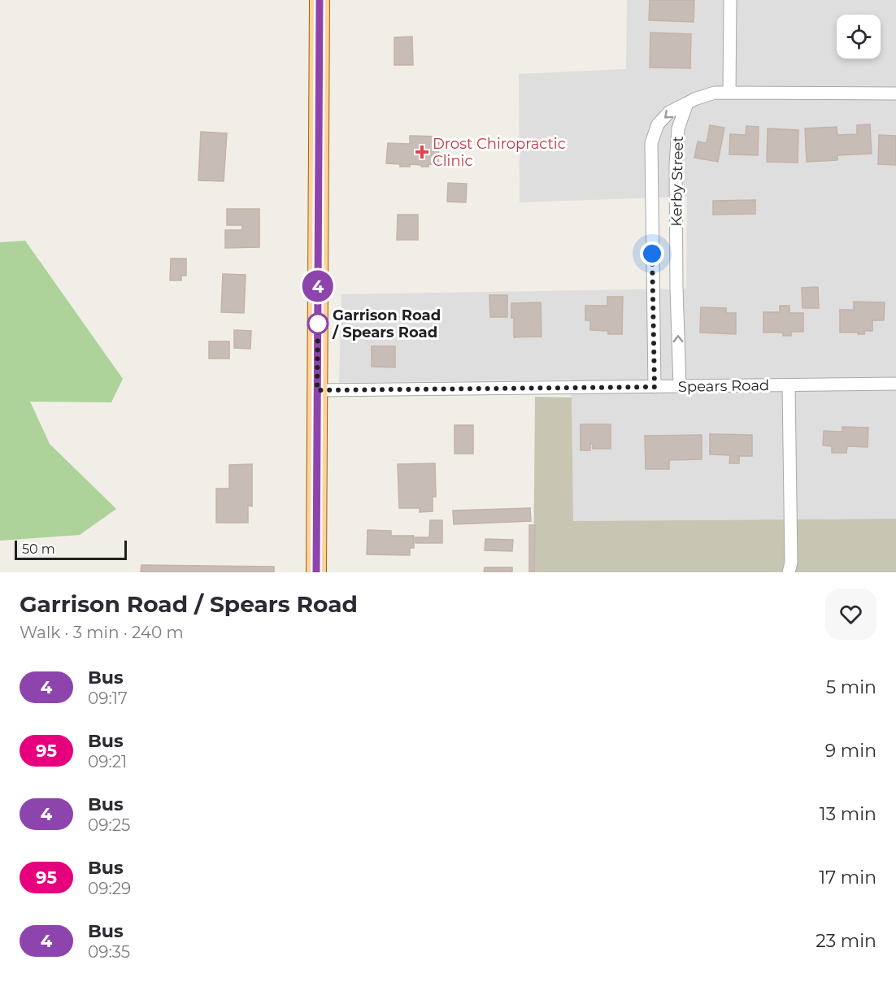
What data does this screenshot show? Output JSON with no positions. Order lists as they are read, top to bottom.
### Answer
{
  "streets": {
    "street": ["Kerby Street", "Spears Road"]
  },
  "crossings": [
    ["Kerby Street", "Spears Road"]
  ],
  "places": {
    "health": ["Drost Chiropractic Clinic"],
    "other": ["Garrison Road / Spears Road"]
  },
  "lines": ["bus line 4"],
  "scale_bar": "50 m",
  "page": {
    "on_map": "4",
    "scale": "50 m",
    "heading": ["Garrison Road / Spears Road", "Walk · 3 min · 240 m"],
    "list": [
      {
        "mark": "4",
        "name": "Bus",
        "note": "09:17",
        "value": "5 min"
      },
      {
        "mark": "95",
        "name": "Bus",
        "note": "09:21",
        "value": "9 min"
      },
      {
        "mark": "4",
        "name": "Bus",
        "note": "09:25",
        "value": "13 min"
      },
      {
        "mark": "95",
        "name": "Bus",
        "note": "09:29",
        "value": "17 min"
      },
      {
        "mark": "4",
        "name": "Bus",
        "note": "09:35",
        "value": "23 min"
      }
    ]
  }
}
